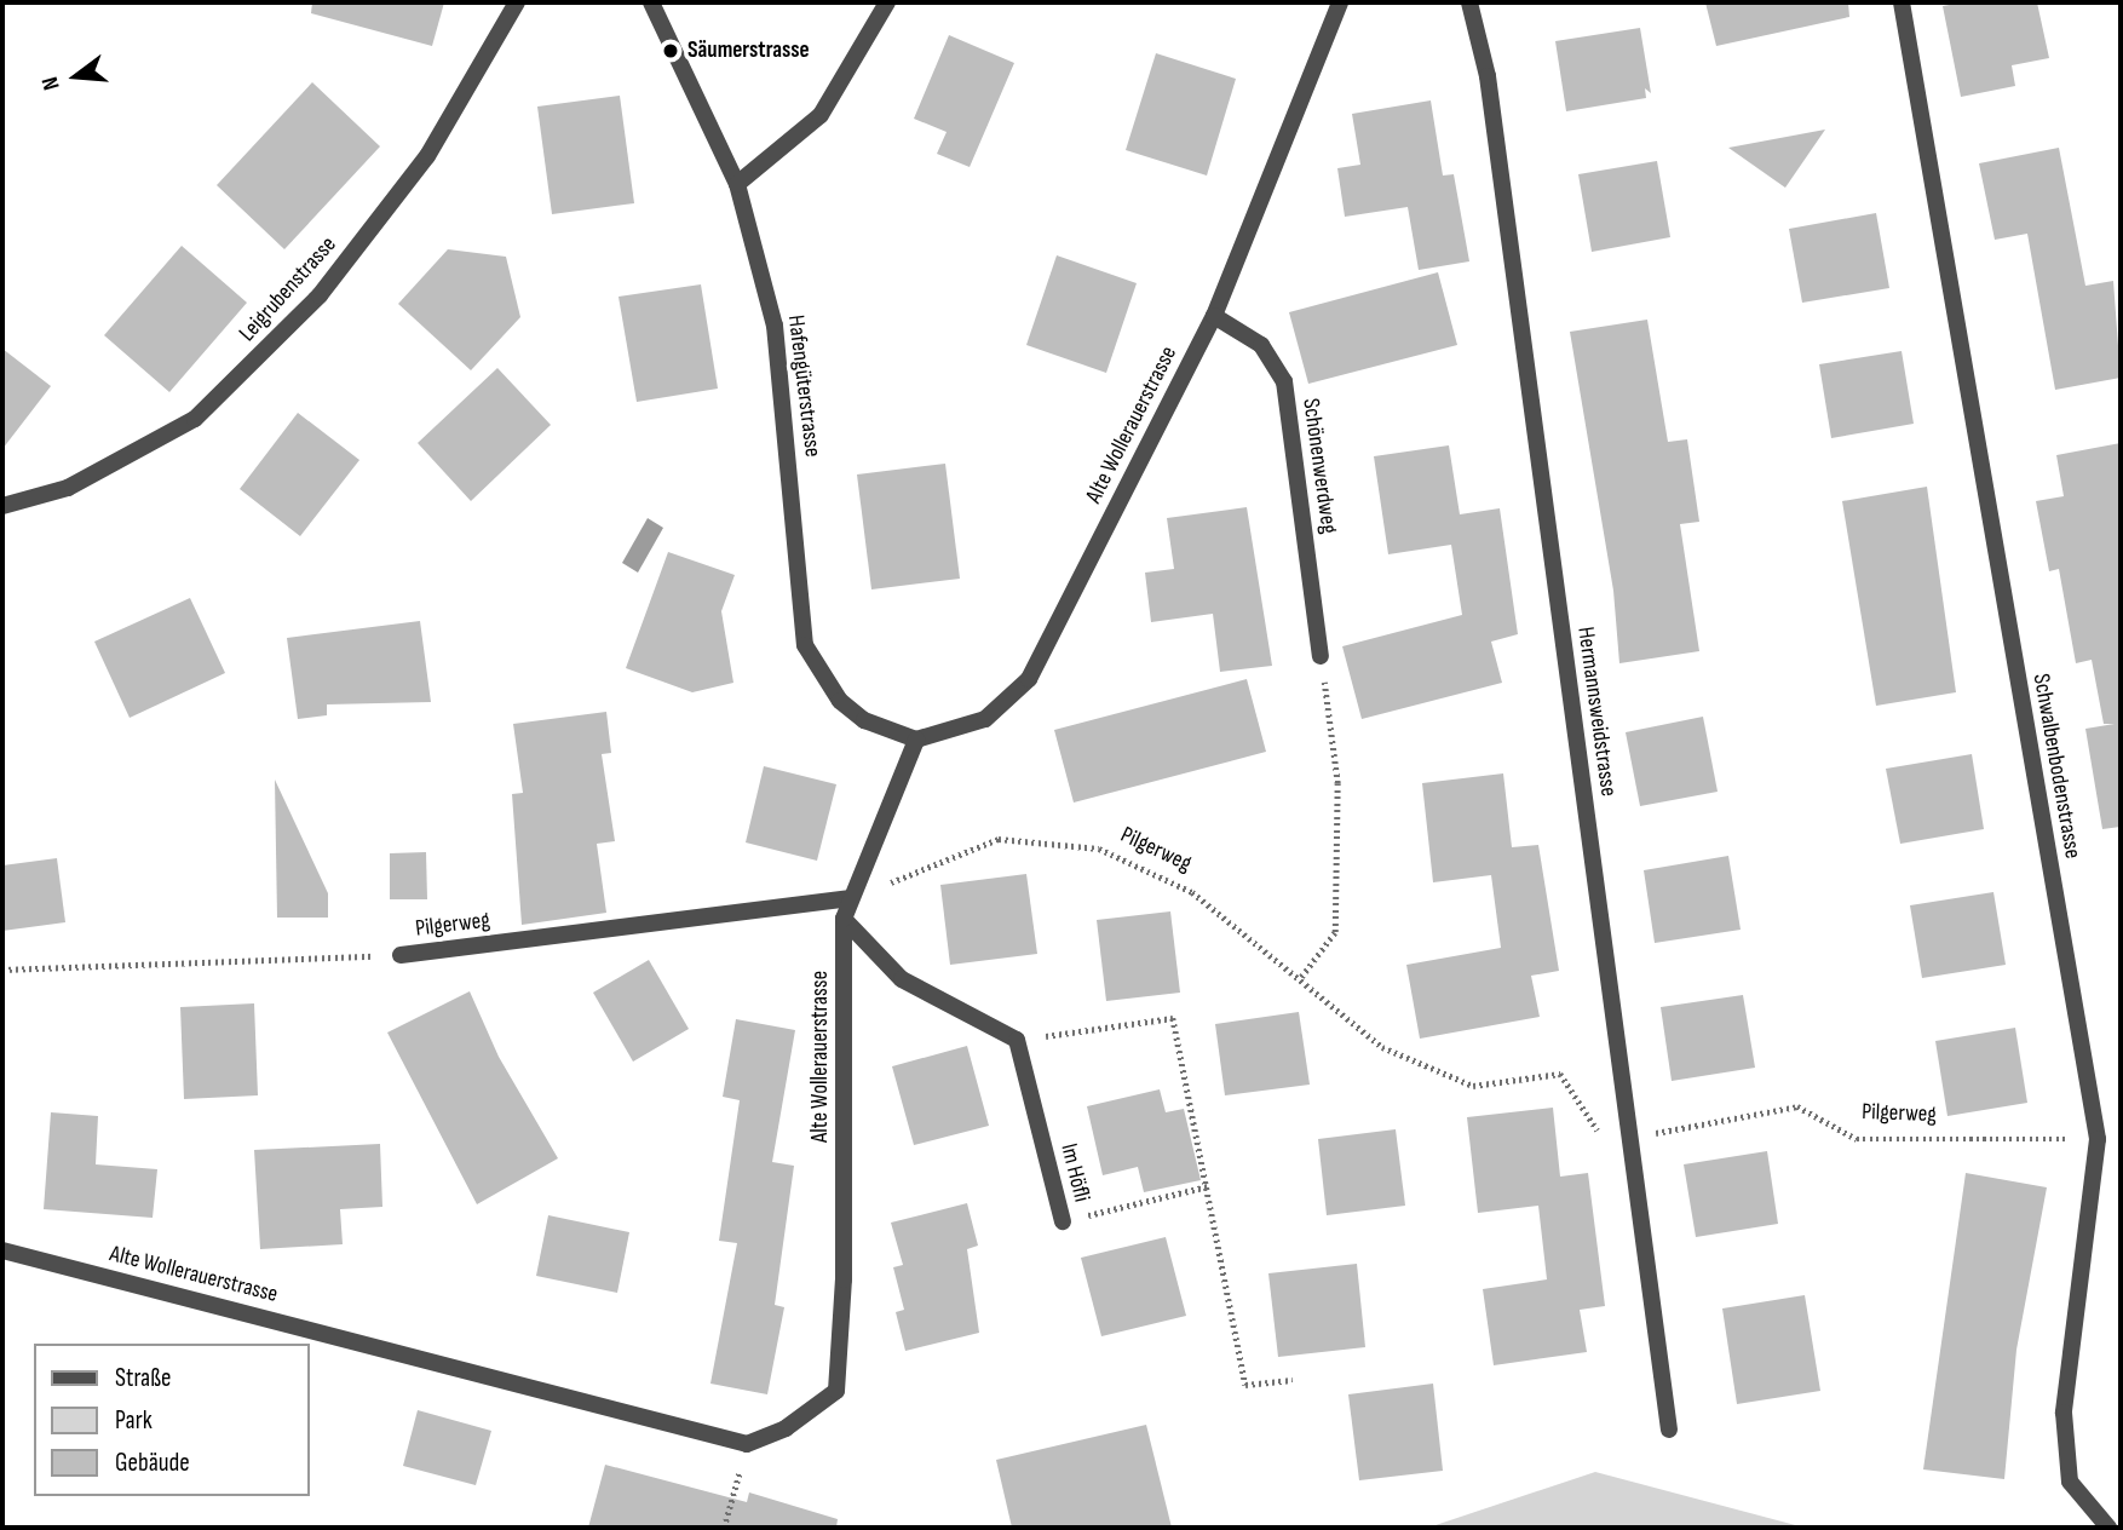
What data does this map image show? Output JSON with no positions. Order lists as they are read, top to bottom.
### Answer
{
  "streets": {
    "street": [
      "Leigrubenstrasse",
      "Hafengüterstrasse",
      "Alte Wollerauerstrasse",
      "Schönenwerdweg",
      "Hermannsweidstrasse",
      "Schwalbenbodenstrasse",
      "Pilgerweg",
      "Im Höfli"
    ]
  },
  "crossings": [
    ["Hafengüterstrasse", "Alte Wollerauerstrasse"],
    ["Alte Wollerauerstrasse", "Schönenwerdweg"],
    ["Alte Wollerauerstrasse", "Pilgerweg"],
    ["Hermannsweidstrasse", "Pilgerweg"],
    ["Schwalbenbodenstrasse", "Pilgerweg"]
  ],
  "places": ["Säumerstrasse"],
  "legend": ["Straße", "Park", "Gebäude"],
  "north": "left"
}
